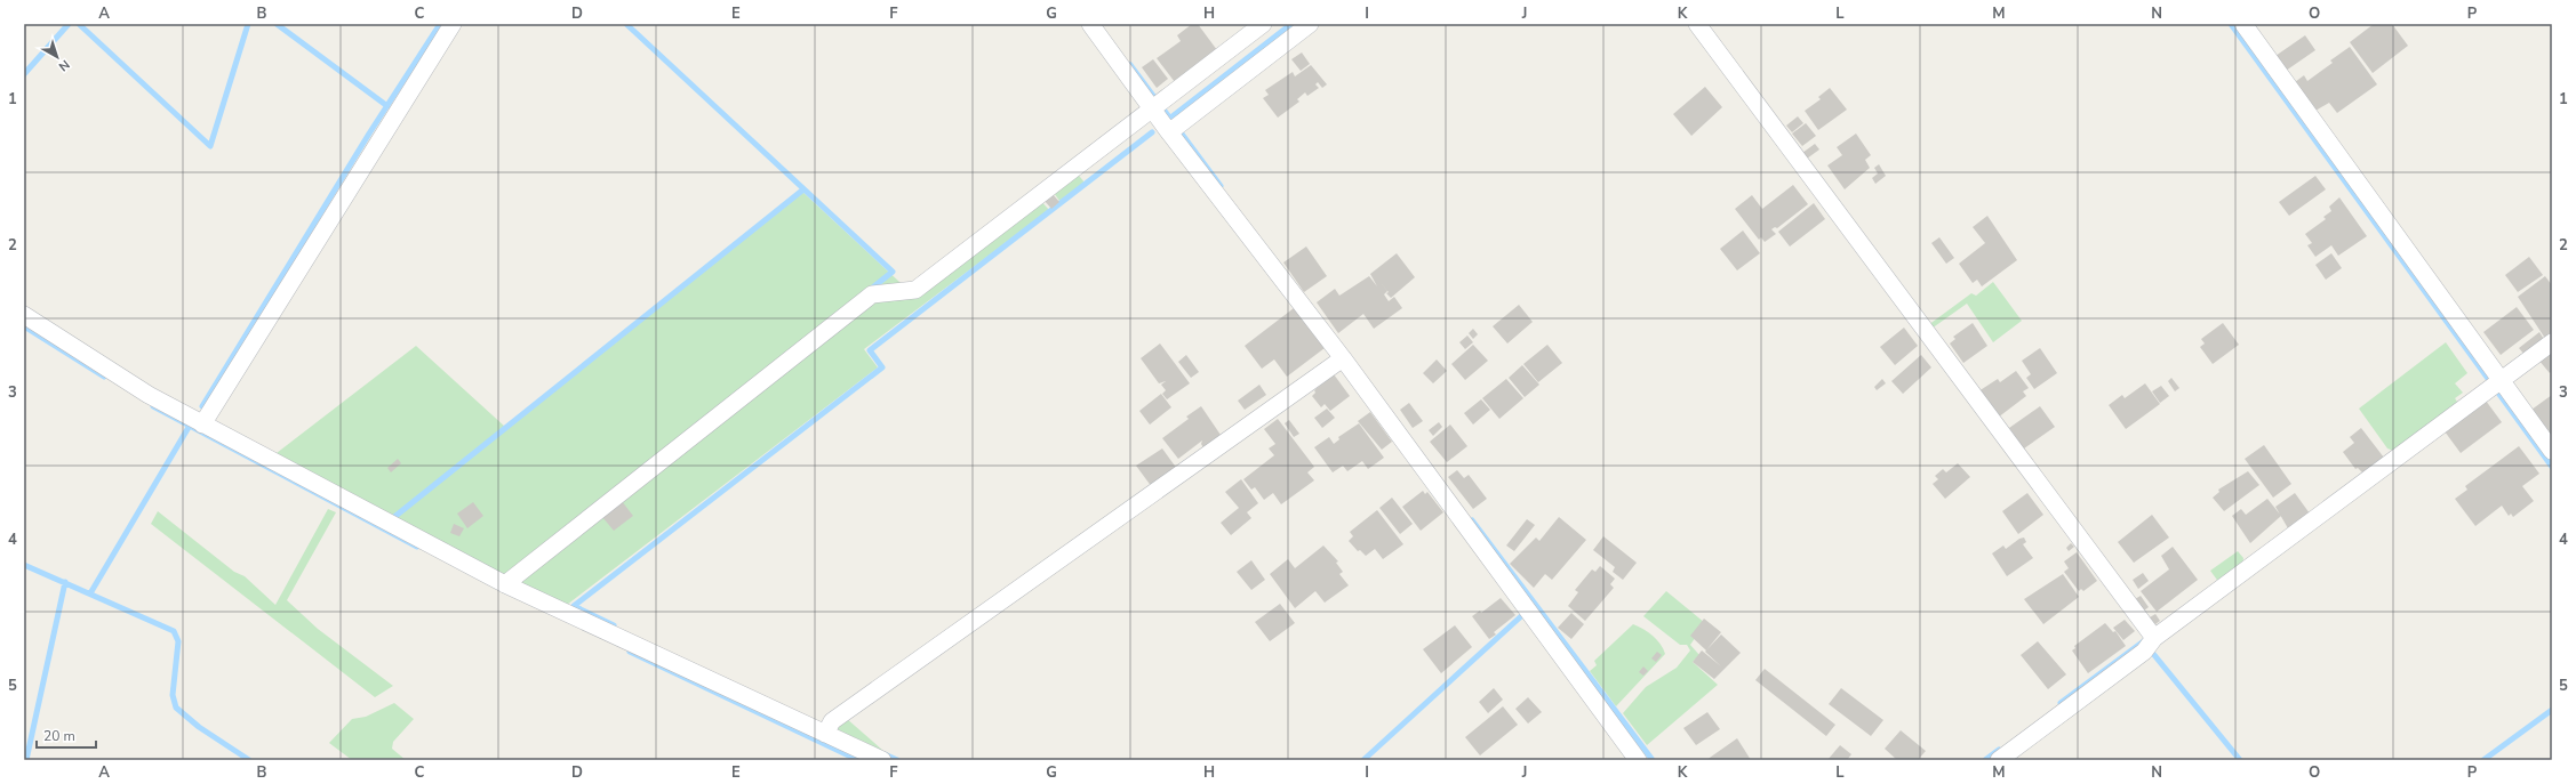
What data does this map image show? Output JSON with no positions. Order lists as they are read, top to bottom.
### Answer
{
  "scale_bar": "20 m",
  "north": "bottom right",
  "grid": {
    "columns": [
      "A",
      "B",
      "C",
      "D",
      "E",
      "F",
      "G",
      "H",
      "I",
      "J",
      "K",
      "L",
      "M",
      "N",
      "O",
      "P"
    ],
    "rows": [
      "1",
      "2",
      "3",
      "4",
      "5"
    ]
  }
}
